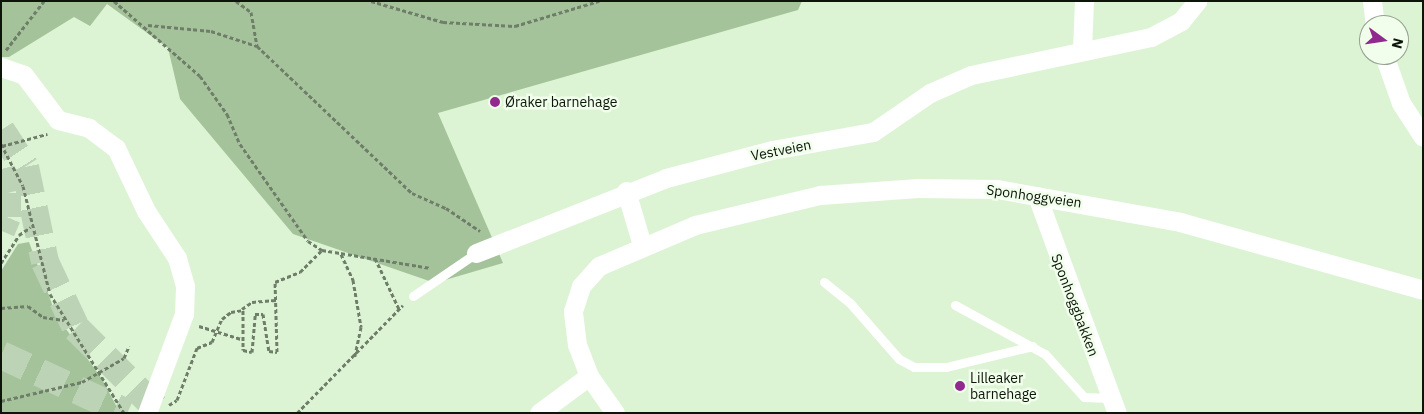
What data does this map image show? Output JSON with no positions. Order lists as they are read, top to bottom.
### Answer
{
  "streets": {
    "street": ["Vestveien", "Sponhoggveien", "Sponhoggbakken"]
  },
  "crossings": [
    ["Sponhoggveien", "Sponhoggbakken"]
  ],
  "places": ["Øraker barnehage", "Lilleaker barnehage"],
  "north": "right"
}
